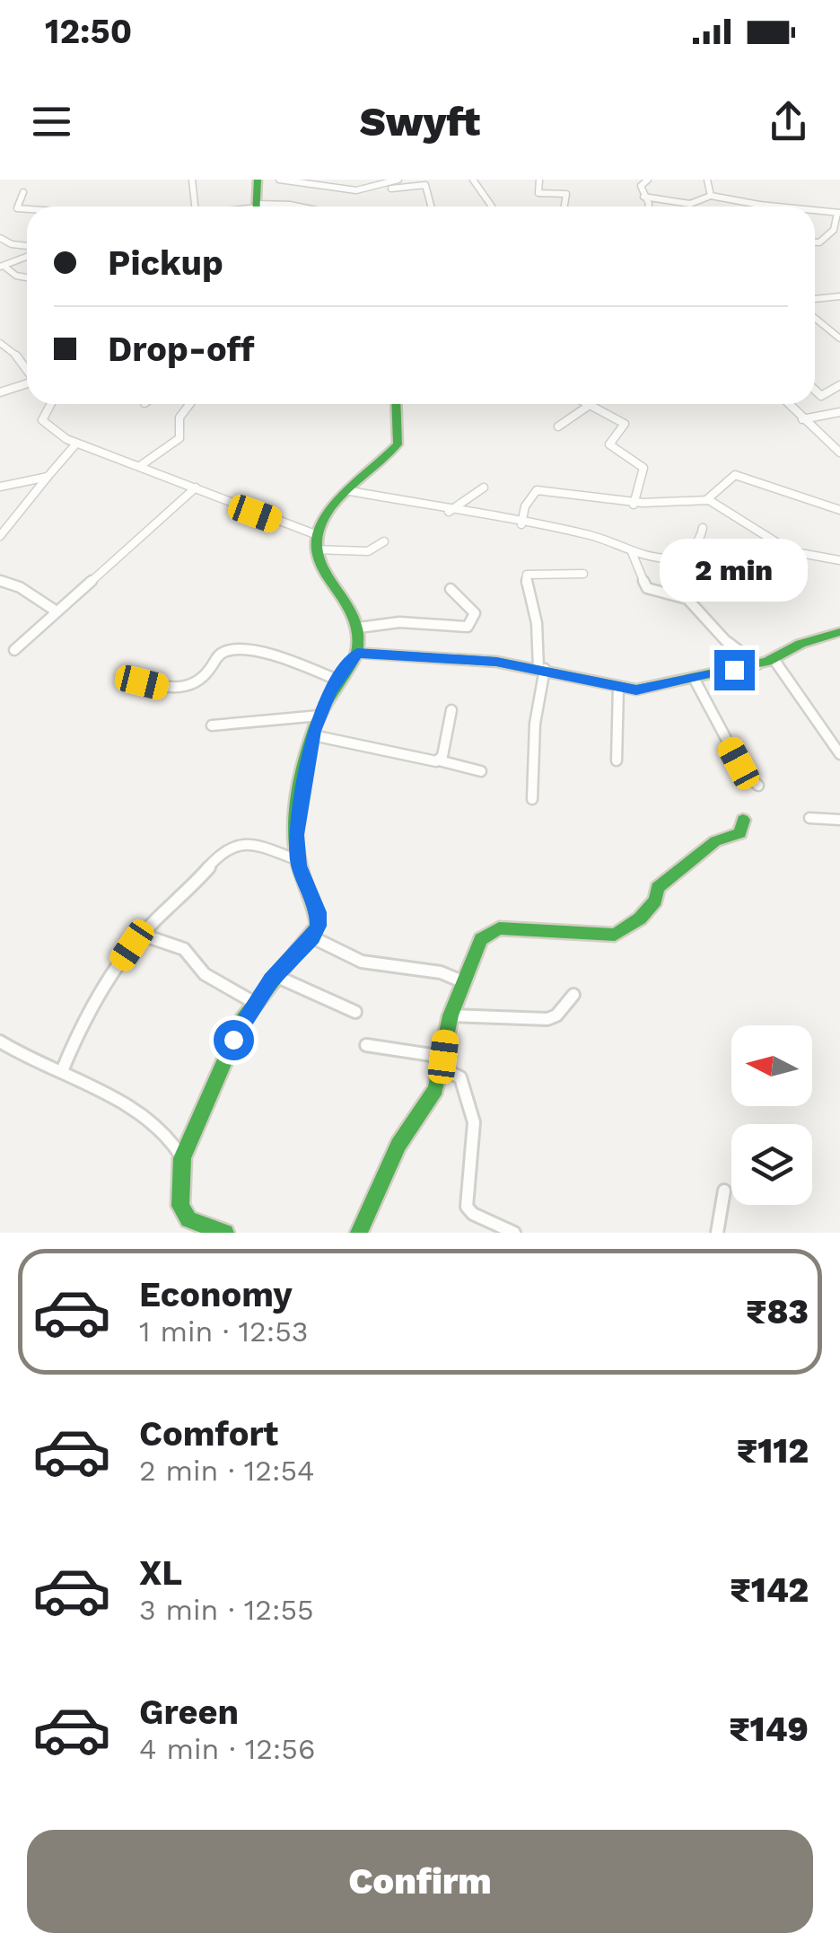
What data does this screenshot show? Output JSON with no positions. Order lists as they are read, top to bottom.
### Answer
{
  "north": "left",
  "page": {
    "status": "12:50",
    "header": "Swyft",
    "banner": ["Pickup", "Drop-off"],
    "bubble": "2 min",
    "list": [
      {
        "name": "Economy",
        "note": "1 min · 12:53",
        "value": "₹83"
      },
      {
        "name": "Comfort",
        "note": "2 min · 12:54",
        "value": "₹112"
      },
      {
        "name": "XL",
        "note": "3 min · 12:55",
        "value": "₹142"
      },
      {
        "name": "Green",
        "note": "4 min · 12:56",
        "value": "₹149"
      }
    ],
    "buttons": "Confirm"
  }
}
